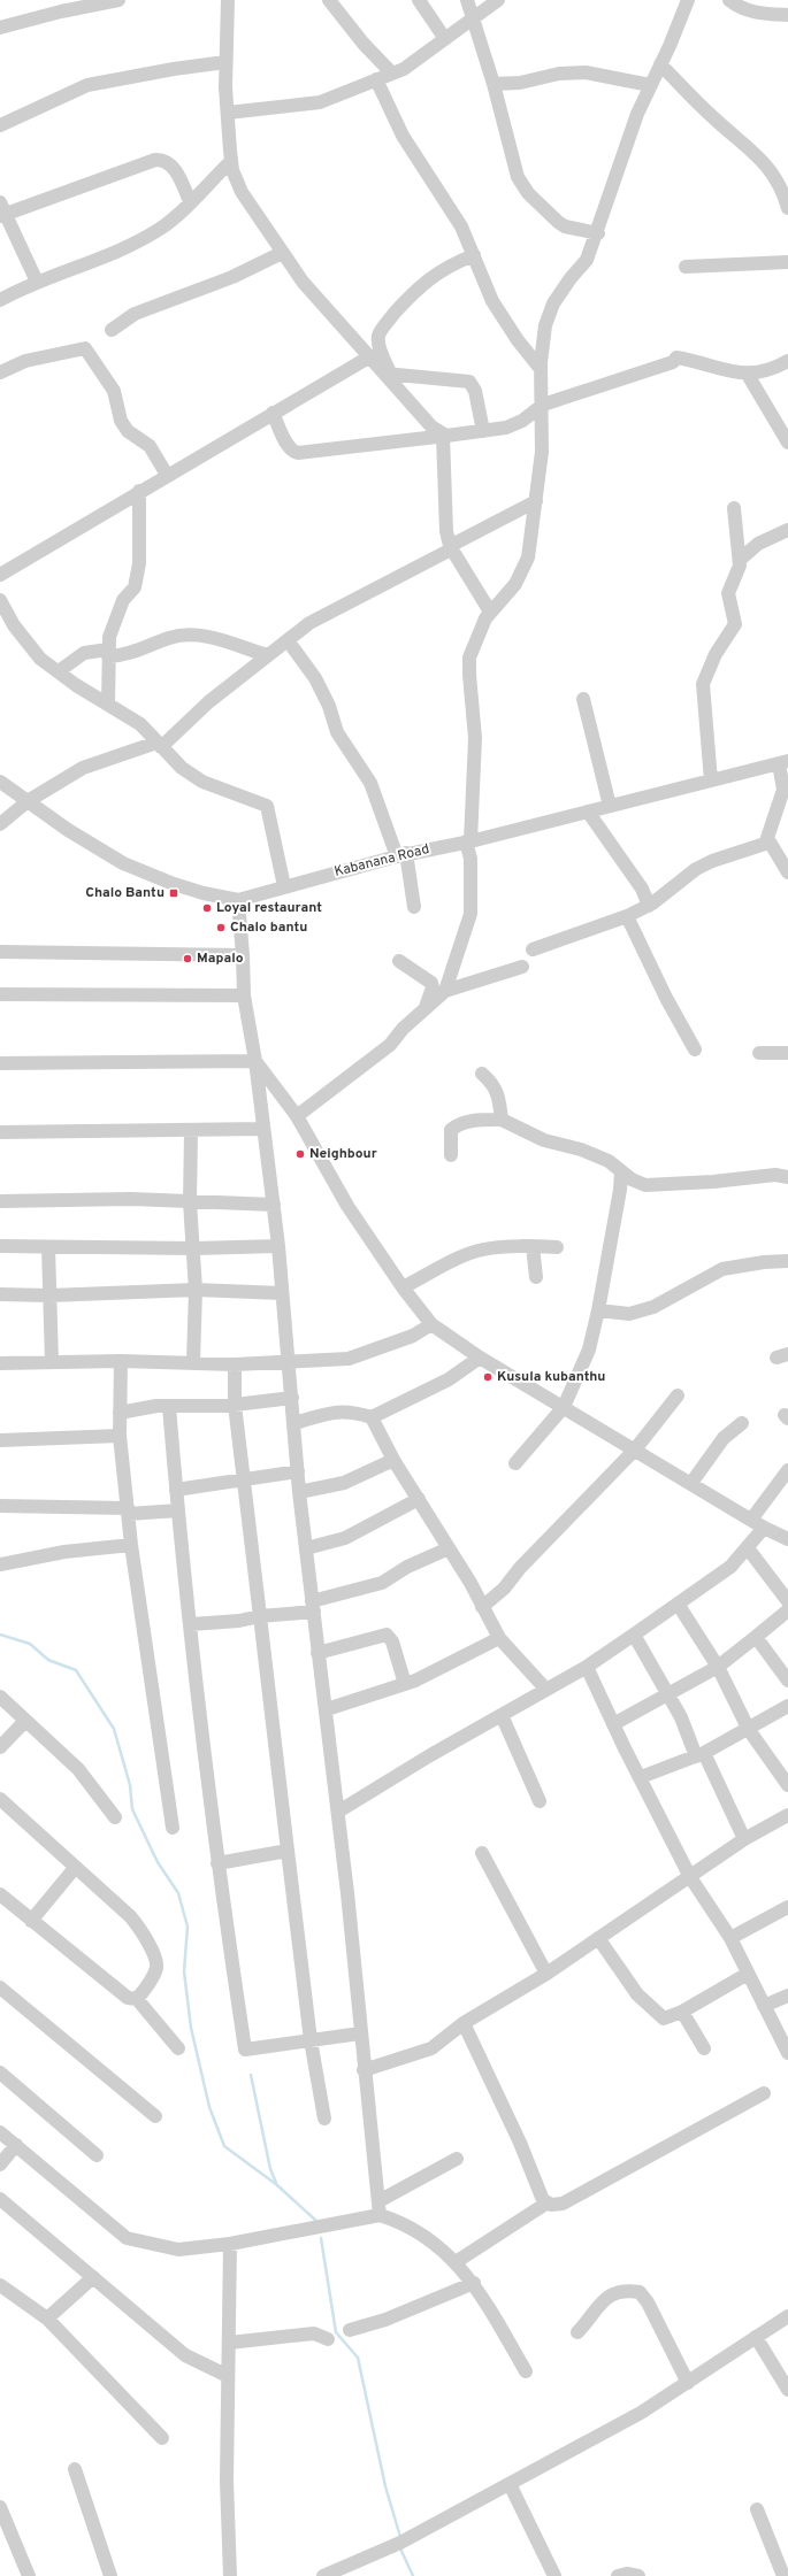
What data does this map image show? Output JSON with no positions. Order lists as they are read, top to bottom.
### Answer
{
  "streets": {
    "street": ["Kabanana Road"]
  },
  "places": {
    "transit": ["Chalo Bantu"],
    "other": [
      "Loyal restaurant",
      "Chalo bantu",
      "Mapalo",
      "Neighbour",
      "Kusula kubanthu"
    ]
  }
}
